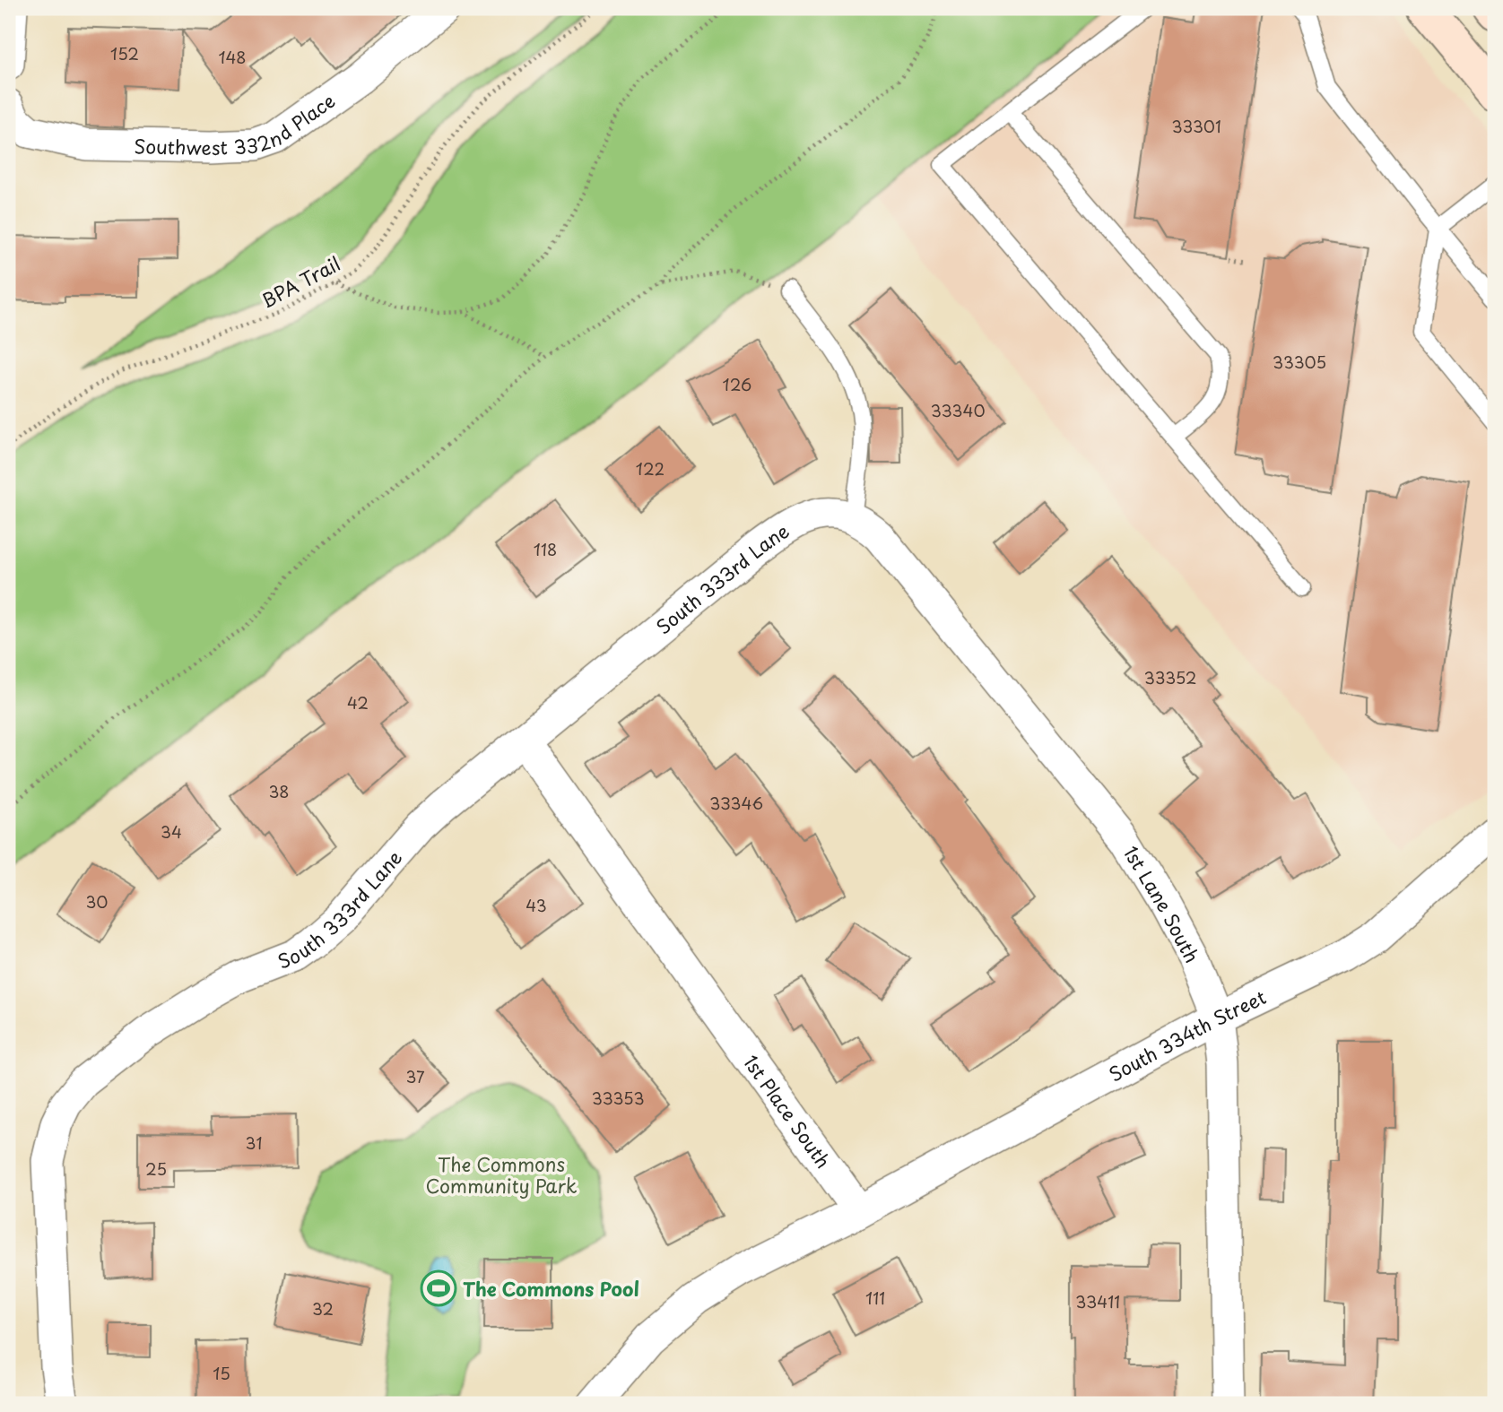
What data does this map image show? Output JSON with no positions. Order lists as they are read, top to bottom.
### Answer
{
  "streets": {
    "street": [
      "Southwest 332nd Place",
      "South 333rd Lane",
      "1st Lane South",
      "South 334th Street",
      "1st Place South"
    ],
    "path": ["BPA Trail"]
  },
  "crossings": [
    ["South 333rd Lane", "1st Lane South"],
    ["South 333rd Lane", "1st Place South"],
    ["1st Lane South", "South 334th Street"],
    ["South 334th Street", "1st Place South"]
  ],
  "parks": ["The Commons Community Park"],
  "places": {
    "sports": ["The Commons Pool"]
  },
  "house_numbers": [
    "152",
    "148",
    "33301",
    "33305",
    "126",
    "33340",
    "122",
    "118",
    "33352",
    "42",
    "38",
    "33346",
    "34",
    "30",
    "43",
    "37",
    "33353",
    "31",
    "25",
    "111",
    "33411",
    "32",
    "15"
  ]
}
